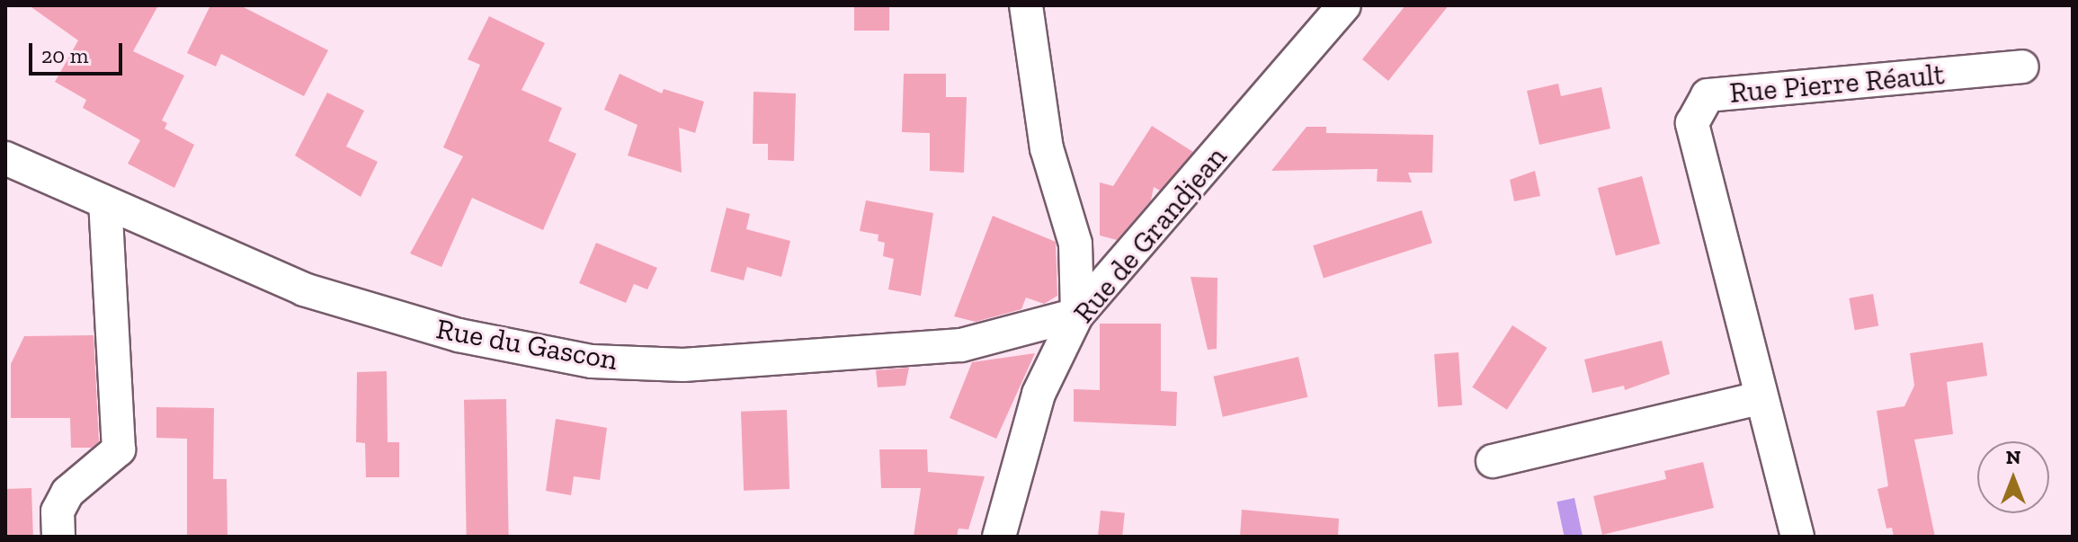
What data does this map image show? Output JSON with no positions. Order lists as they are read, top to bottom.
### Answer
{
  "streets": {
    "street": ["Rue Pierre Réault", "Rue de Grandjean", "Rue du Gascon"]
  },
  "crossings": [
    ["Rue de Grandjean", "Rue du Gascon"]
  ],
  "scale_bar": "20 m",
  "north": "top"
}
